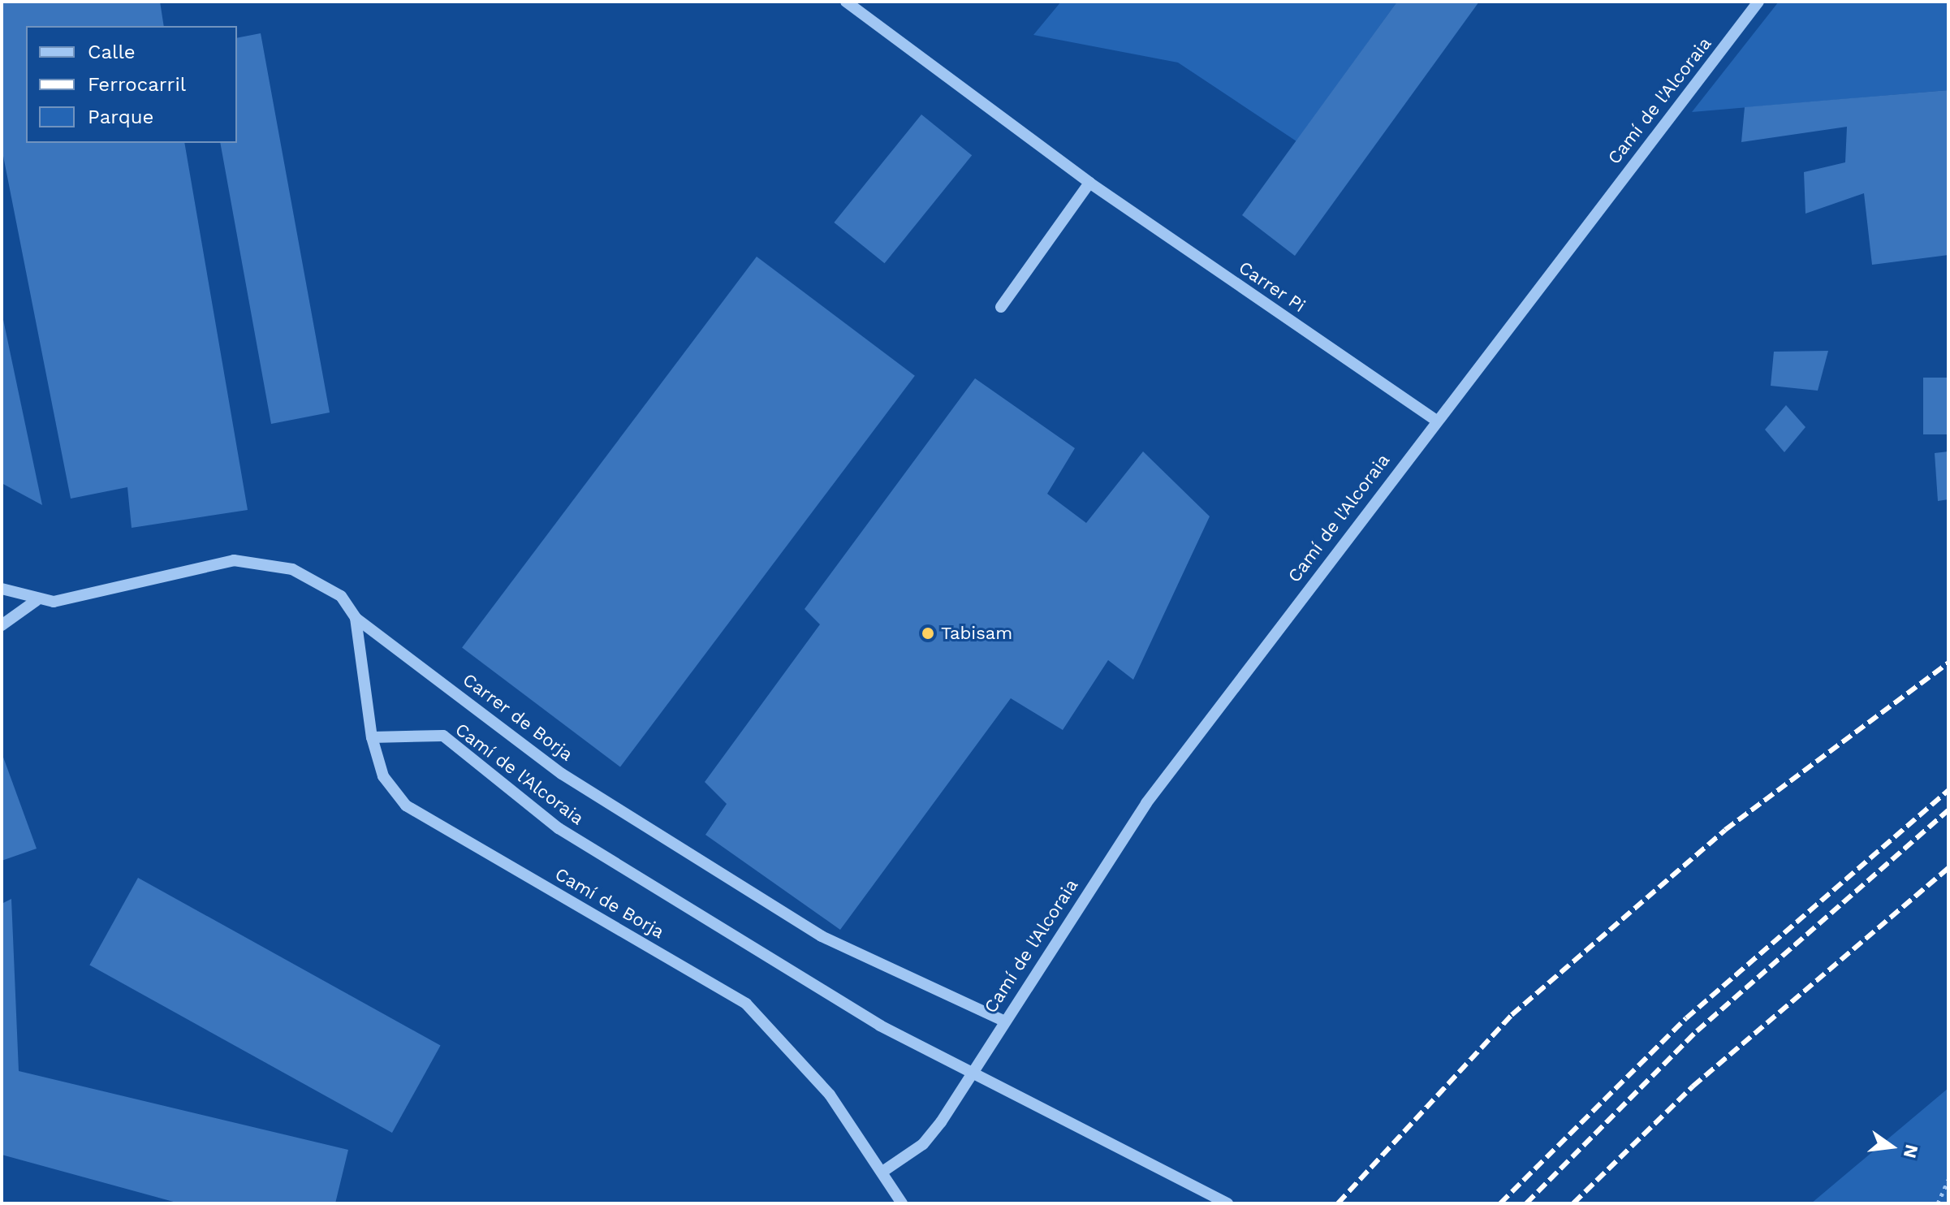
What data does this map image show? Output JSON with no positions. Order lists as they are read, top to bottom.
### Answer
{
  "streets": {
    "street": [
      "Camí de l'Alcoraia",
      "Carrer Pi",
      "Carrer de Borja",
      "Camí de Borja"
    ]
  },
  "crossings": [
    ["Camí de l'Alcoraia", "Carrer Pi"],
    ["Camí de l'Alcoraia", "Carrer de Borja"],
    ["Camí de l'Alcoraia", "Camí de Borja"],
    ["Carrer de Borja", "Camí de Borja"]
  ],
  "places": ["Tabisam"],
  "legend": ["Calle", "Ferrocarril", "Parque"],
  "north": "right"
}
